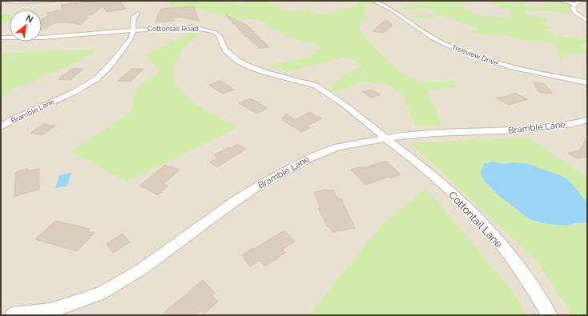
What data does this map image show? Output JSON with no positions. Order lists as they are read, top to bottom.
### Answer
{
  "streets": {
    "street": [
      "Cottontail Road",
      "Treeview Drive",
      "Bramble Lane",
      "Cottontail Lane"
    ]
  },
  "crossings": [
    ["Cottontail Road", "Bramble Lane"],
    ["Cottontail Road", "Cottontail Lane"],
    ["Bramble Lane", "Cottontail Lane"]
  ],
  "north": "top right"
}
